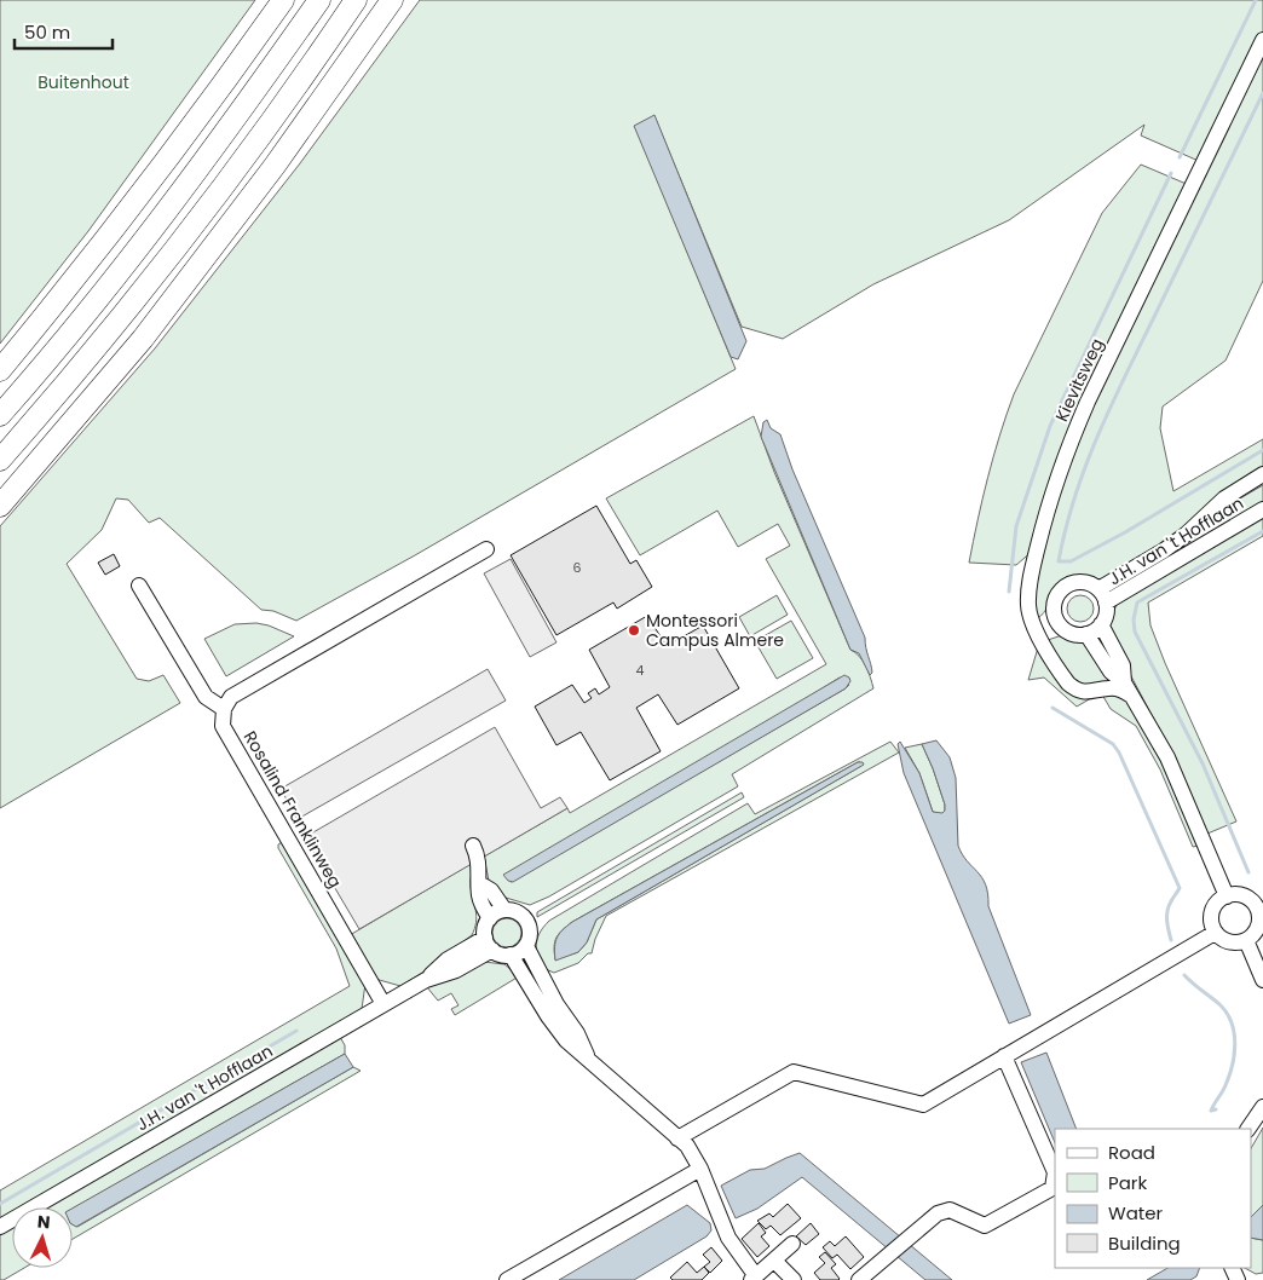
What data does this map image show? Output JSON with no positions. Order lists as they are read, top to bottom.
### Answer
{
  "streets": {
    "street": ["Kievitsweg", "J.H. van 't Hofflaan", "Rosalind Franklinweg"]
  },
  "crossings": [
    ["J.H. van 't Hofflaan", "Rosalind Franklinweg"]
  ],
  "parks": ["Buitenhout"],
  "places": ["Montessori Campus Almere"],
  "house_numbers": ["6", "4"],
  "legend": [
    "Road",
    "Park",
    "Water",
    "Building"
  ],
  "scale_bar": "50 m",
  "north": "top"
}
